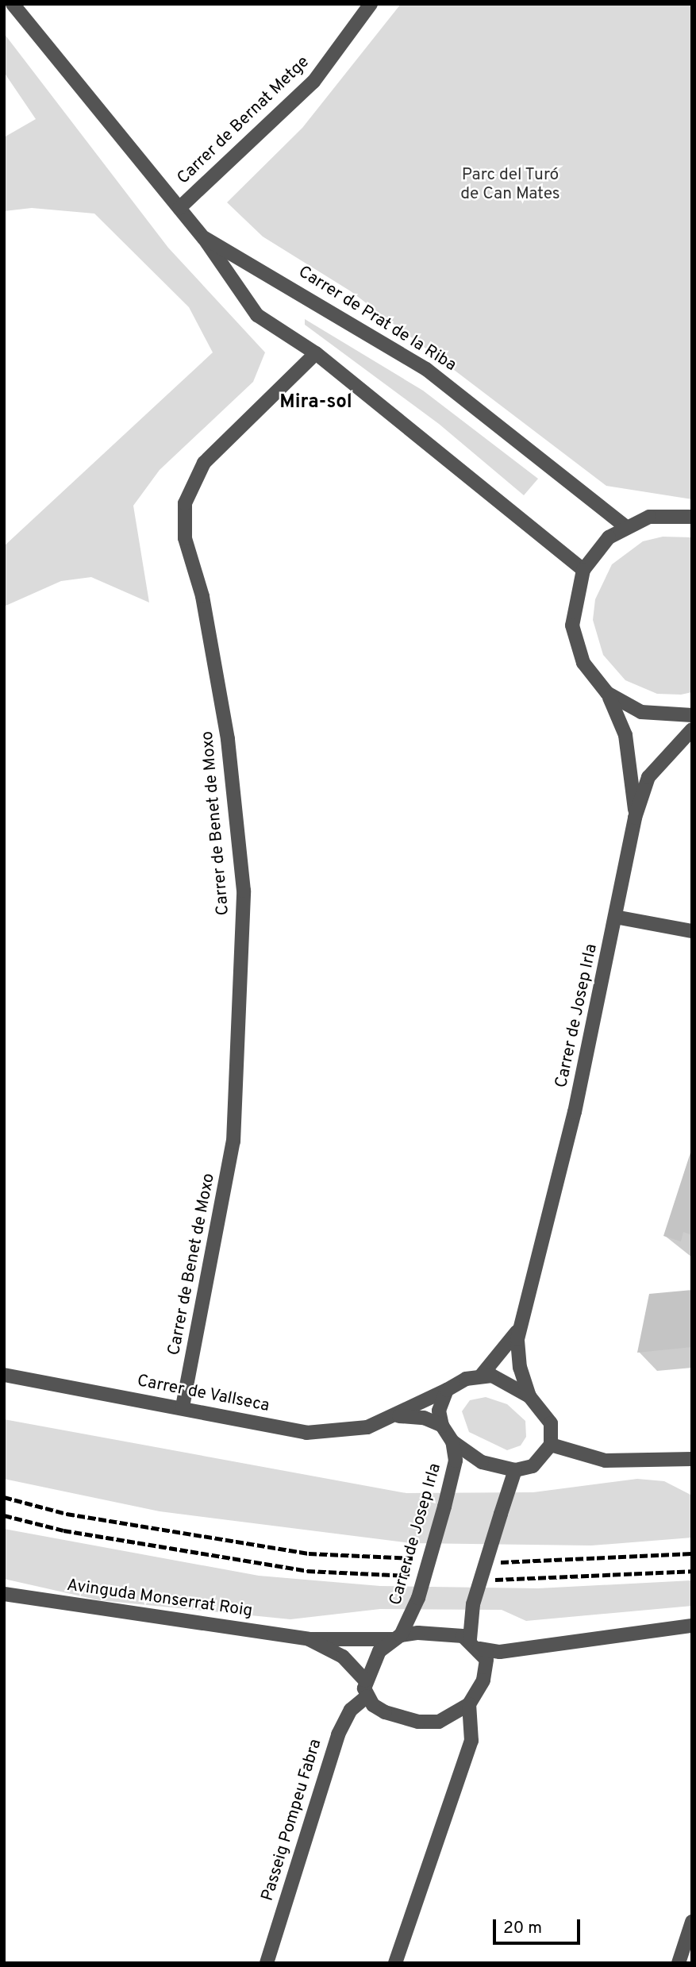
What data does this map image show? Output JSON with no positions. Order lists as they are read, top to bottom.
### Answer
{
  "streets": {
    "street": [
      "Carrer de Bernat Metge",
      "Carrer de Prat de la Riba",
      "Carrer de Benet de Moxo",
      "Carrer de Josep Irla",
      "Carrer de Vallseca",
      "Avinguda Monserrat Roig",
      "Passeig Pompeu Fabra"
    ]
  },
  "crossings": [
    ["Carrer de Bernat Metge", "Carrer de Prat de la Riba"],
    ["Carrer de Prat de la Riba", "Carrer de Benet de Moxo"],
    ["Carrer de Benet de Moxo", "Carrer de Vallseca"],
    ["Carrer de Josep Irla", "Carrer de Vallseca"],
    ["Carrer de Josep Irla", "Avinguda Monserrat Roig"],
    ["Carrer de Josep Irla", "Passeig Pompeu Fabra"],
    ["Avinguda Monserrat Roig", "Passeig Pompeu Fabra"]
  ],
  "districts": ["Mira-sol"],
  "parks": ["Parc del Turó de Can Mates"],
  "scale_bar": "20 m"
}
